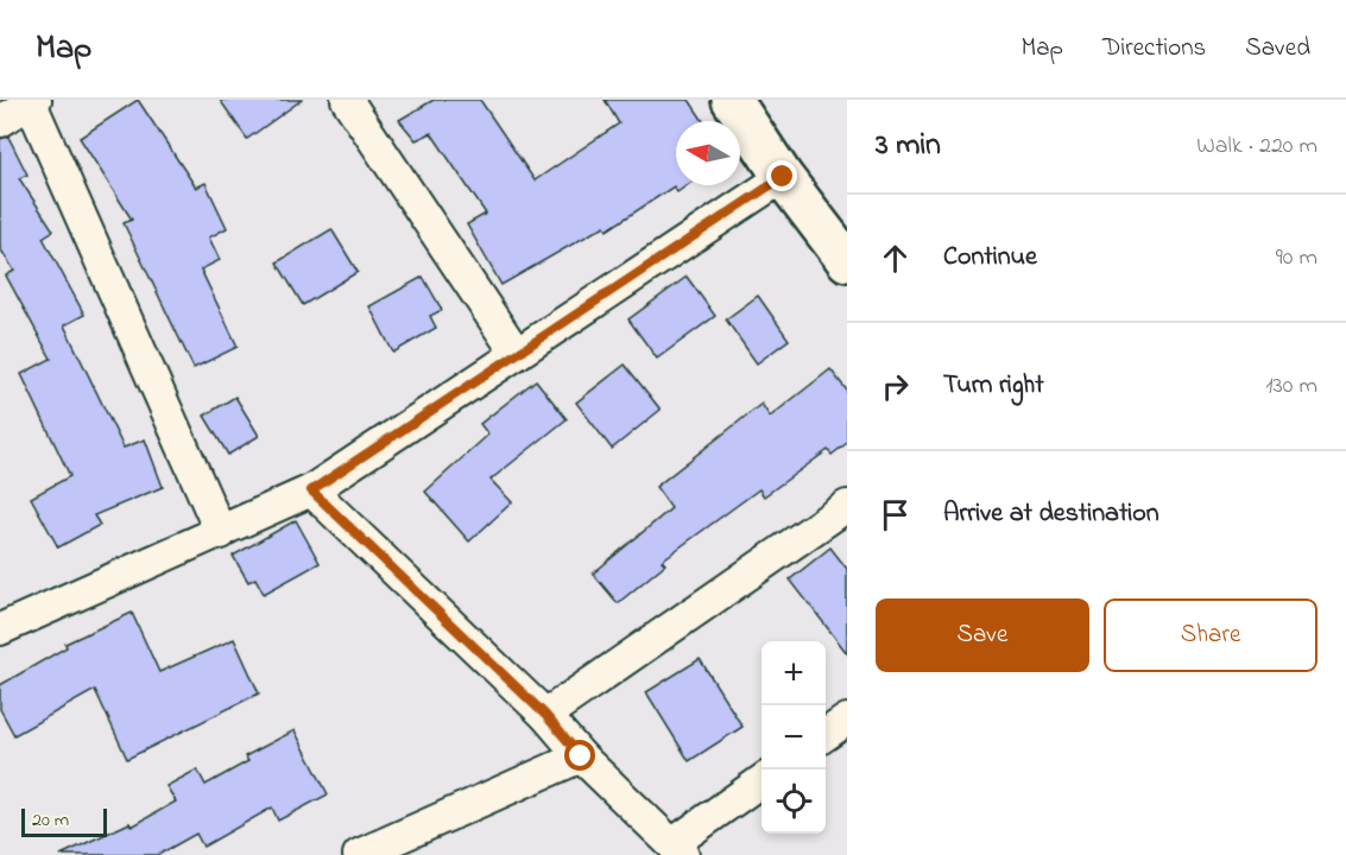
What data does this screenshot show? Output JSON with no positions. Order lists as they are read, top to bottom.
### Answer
{
  "scale_bar": "20 m",
  "north": "left",
  "page": {
    "header": "Map",
    "nav": ["Map", "Directions", "Saved"],
    "heading": ["3 min", "Walk · 220 m"],
    "list": [
      ["Continue", "90 m"],
      ["Turn right", "130 m"],
      "Arrive at destination"
    ],
    "buttons": ["Save", "Share"],
    "map_buttons": ["+", "−"],
    "scale": "20 m"
  }
}
